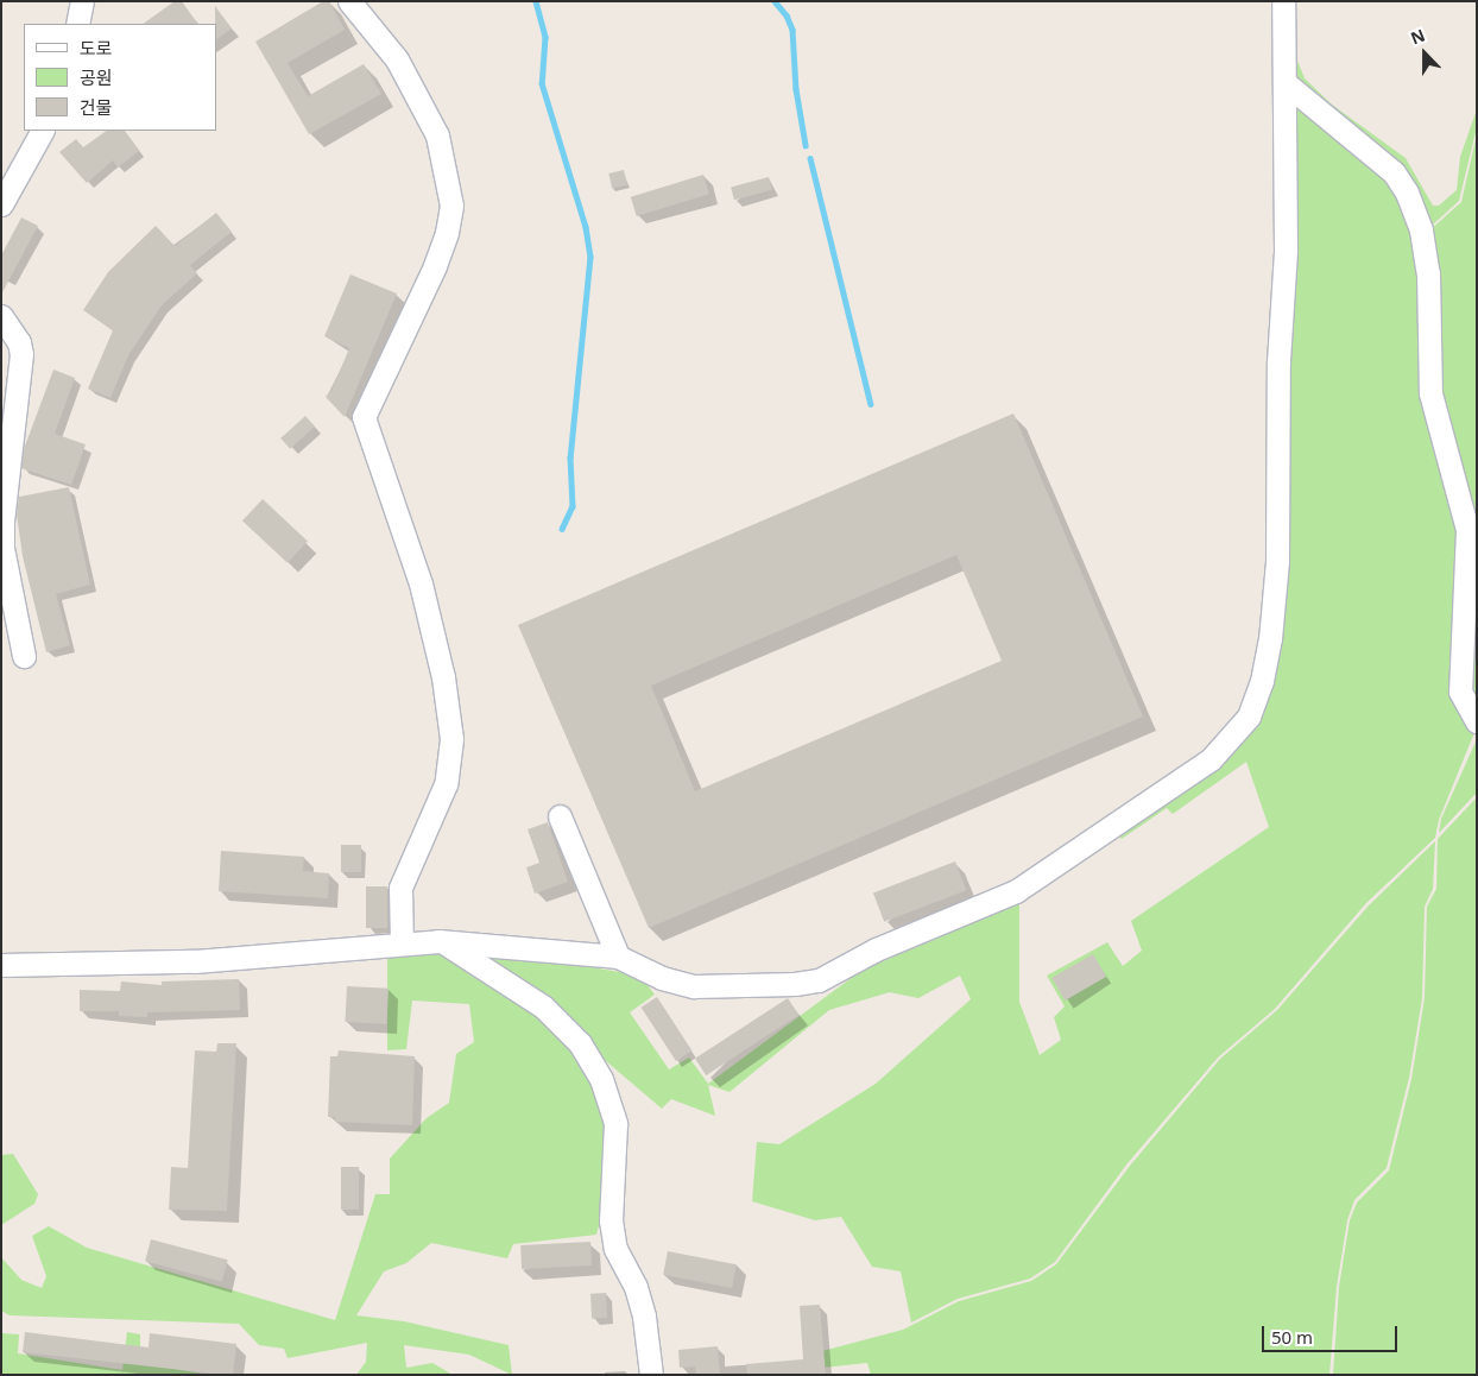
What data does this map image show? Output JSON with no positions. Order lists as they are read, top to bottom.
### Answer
{
  "legend": ["도로", "공원", "건물"],
  "scale_bar": "50 m",
  "north": "top"
}
